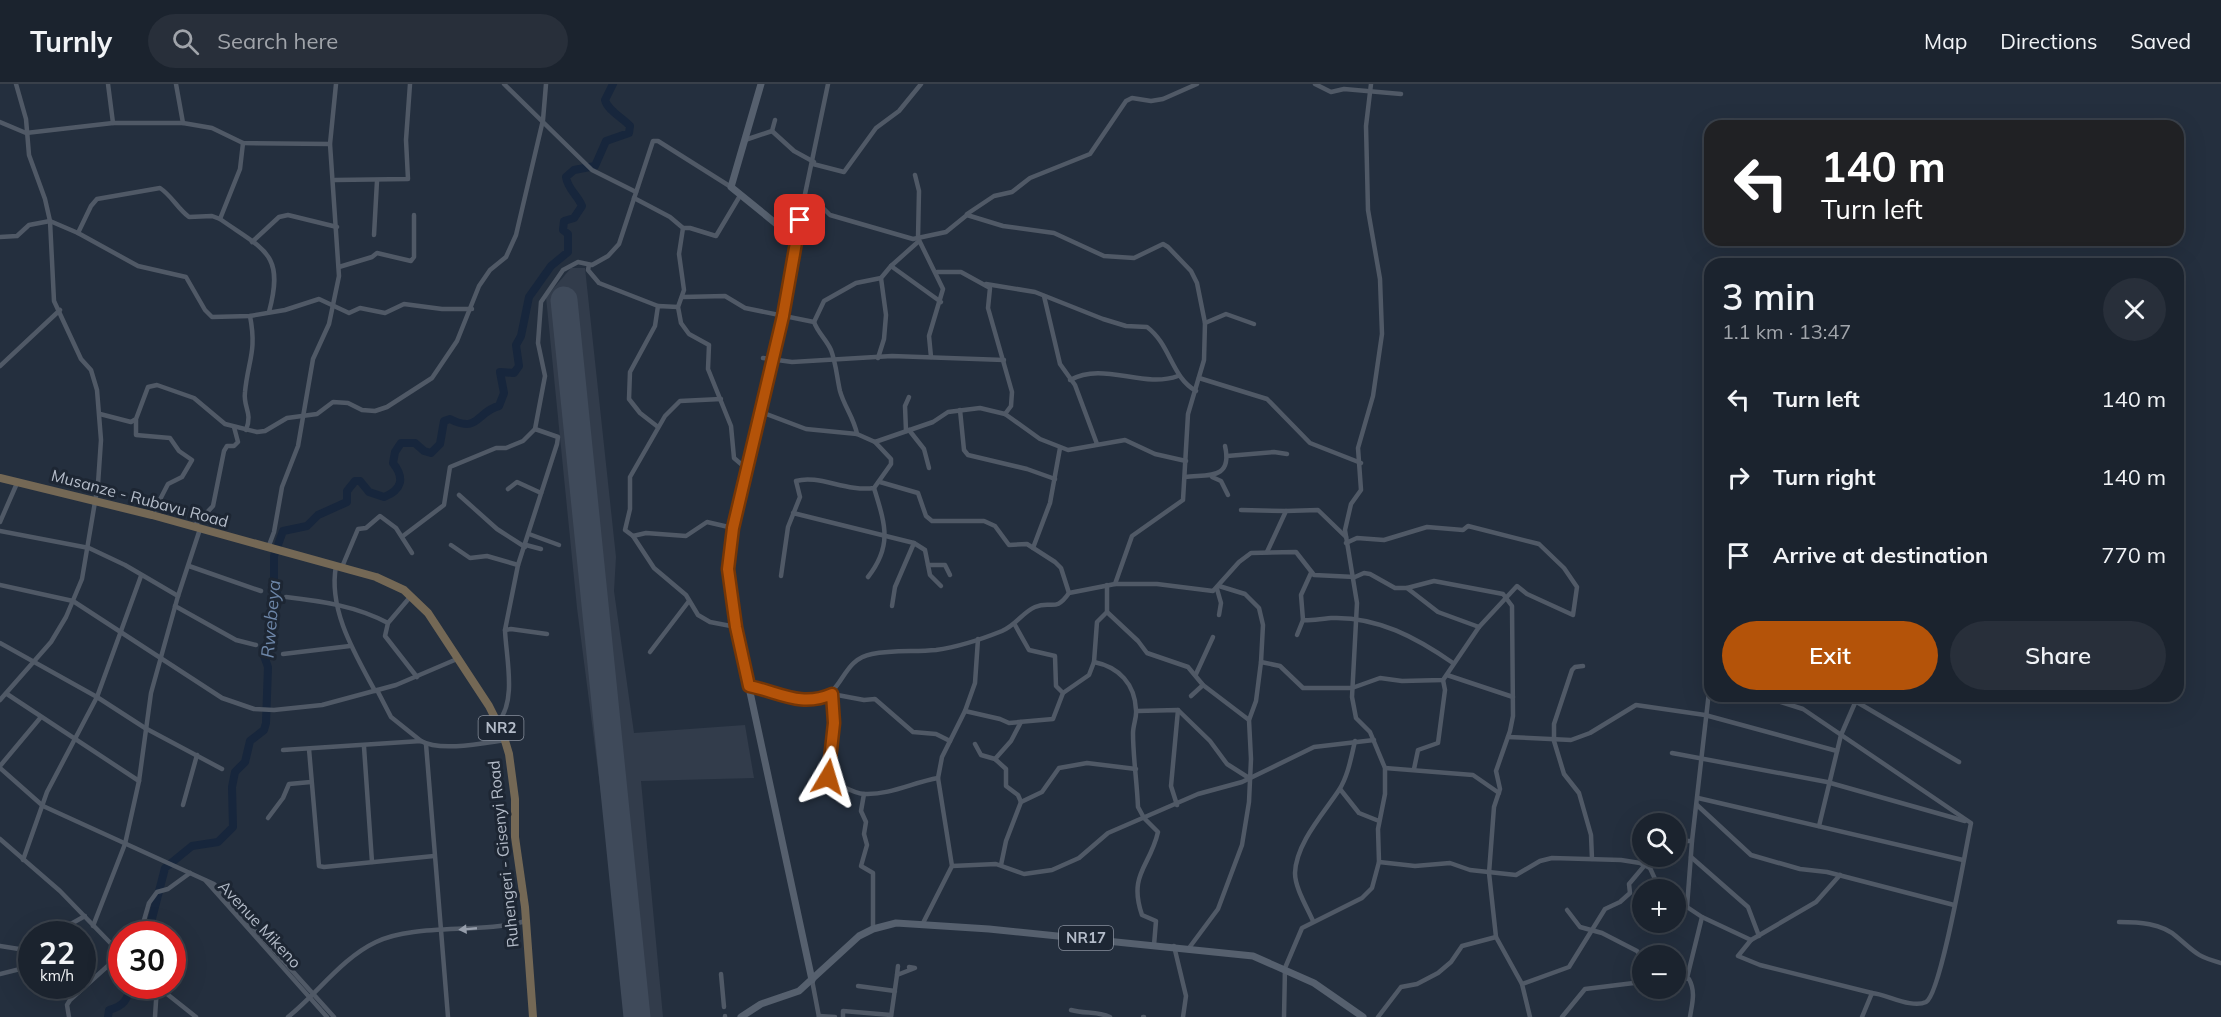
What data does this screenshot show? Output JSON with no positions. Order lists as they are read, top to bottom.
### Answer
{
  "streets": {
    "highway": ["Musanze - Rubavu Road", "NR2", "Ruhengeri - Gisenyi Road"],
    "main road": ["NR17"],
    "street": ["Avenue Mikeno"]
  },
  "crossings": [
    ["Musanze - Rubavu Road", "Ruhengeri - Gisenyi Road"]
  ],
  "water": ["Rwebeya"],
  "page": {
    "header": "Turnly",
    "search": "Search here",
    "nav": ["Map", "Directions", "Saved"],
    "turn": ["140 m", "Turn left"],
    "heading": ["3 min", "1.1 km · 13:47"],
    "list": [
      {
        "name": "Turn left",
        "value": "140 m"
      },
      {
        "name": "Turn right",
        "value": "140 m"
      },
      {
        "name": "Arrive at destination",
        "value": "770 m"
      }
    ],
    "buttons": ["Exit", "Share"],
    "map_buttons": ["+", "−"],
    "speed": "22 km/h",
    "limit": "30"
  }
}
